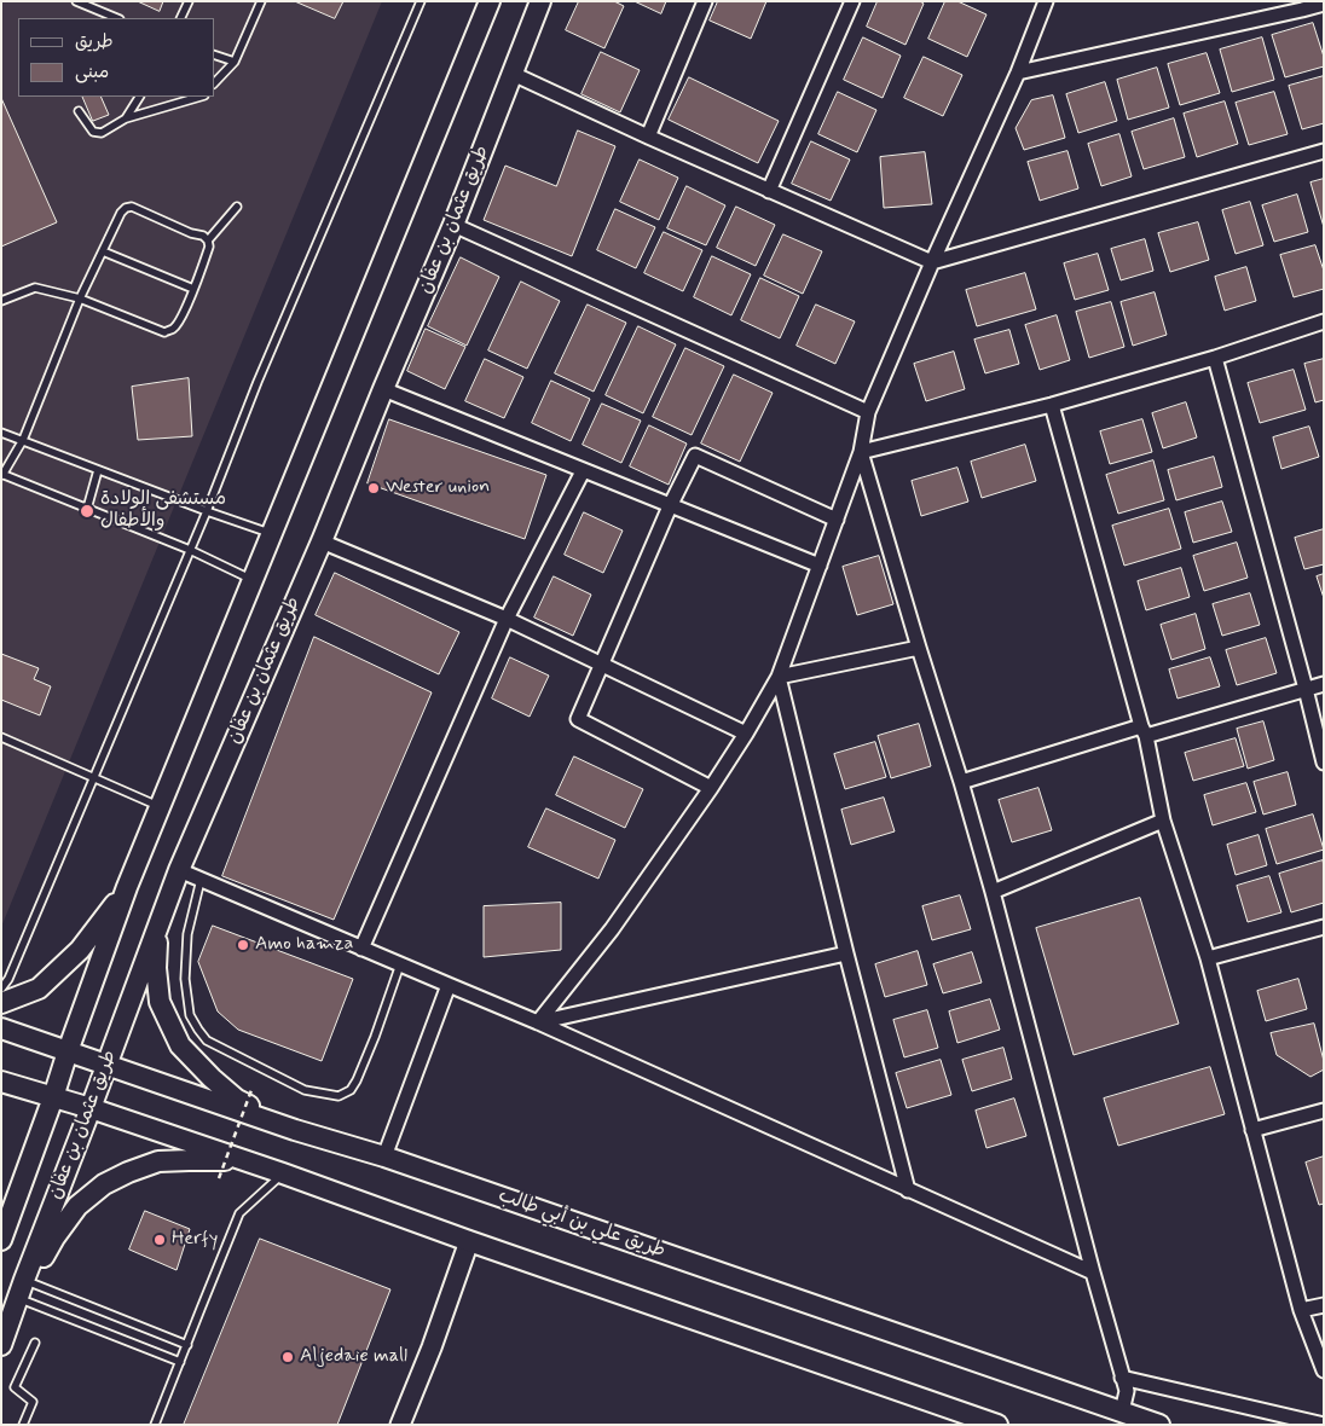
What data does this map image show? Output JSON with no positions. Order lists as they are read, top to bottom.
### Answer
{
  "streets": {
    "main road": ["طريق عثمان بن عفان", "طريق علي بن أبي طالب"]
  },
  "crossings": [
    ["طريق عثمان بن عفان", "طريق علي بن أبي طالب"]
  ],
  "places": [
    "Wester union",
    "مستشفى الولادة والأطفال",
    "Amo hamza",
    "Herfy",
    "Aljedaie mall"
  ],
  "legend": ["طريق", "مبنى"]
}
